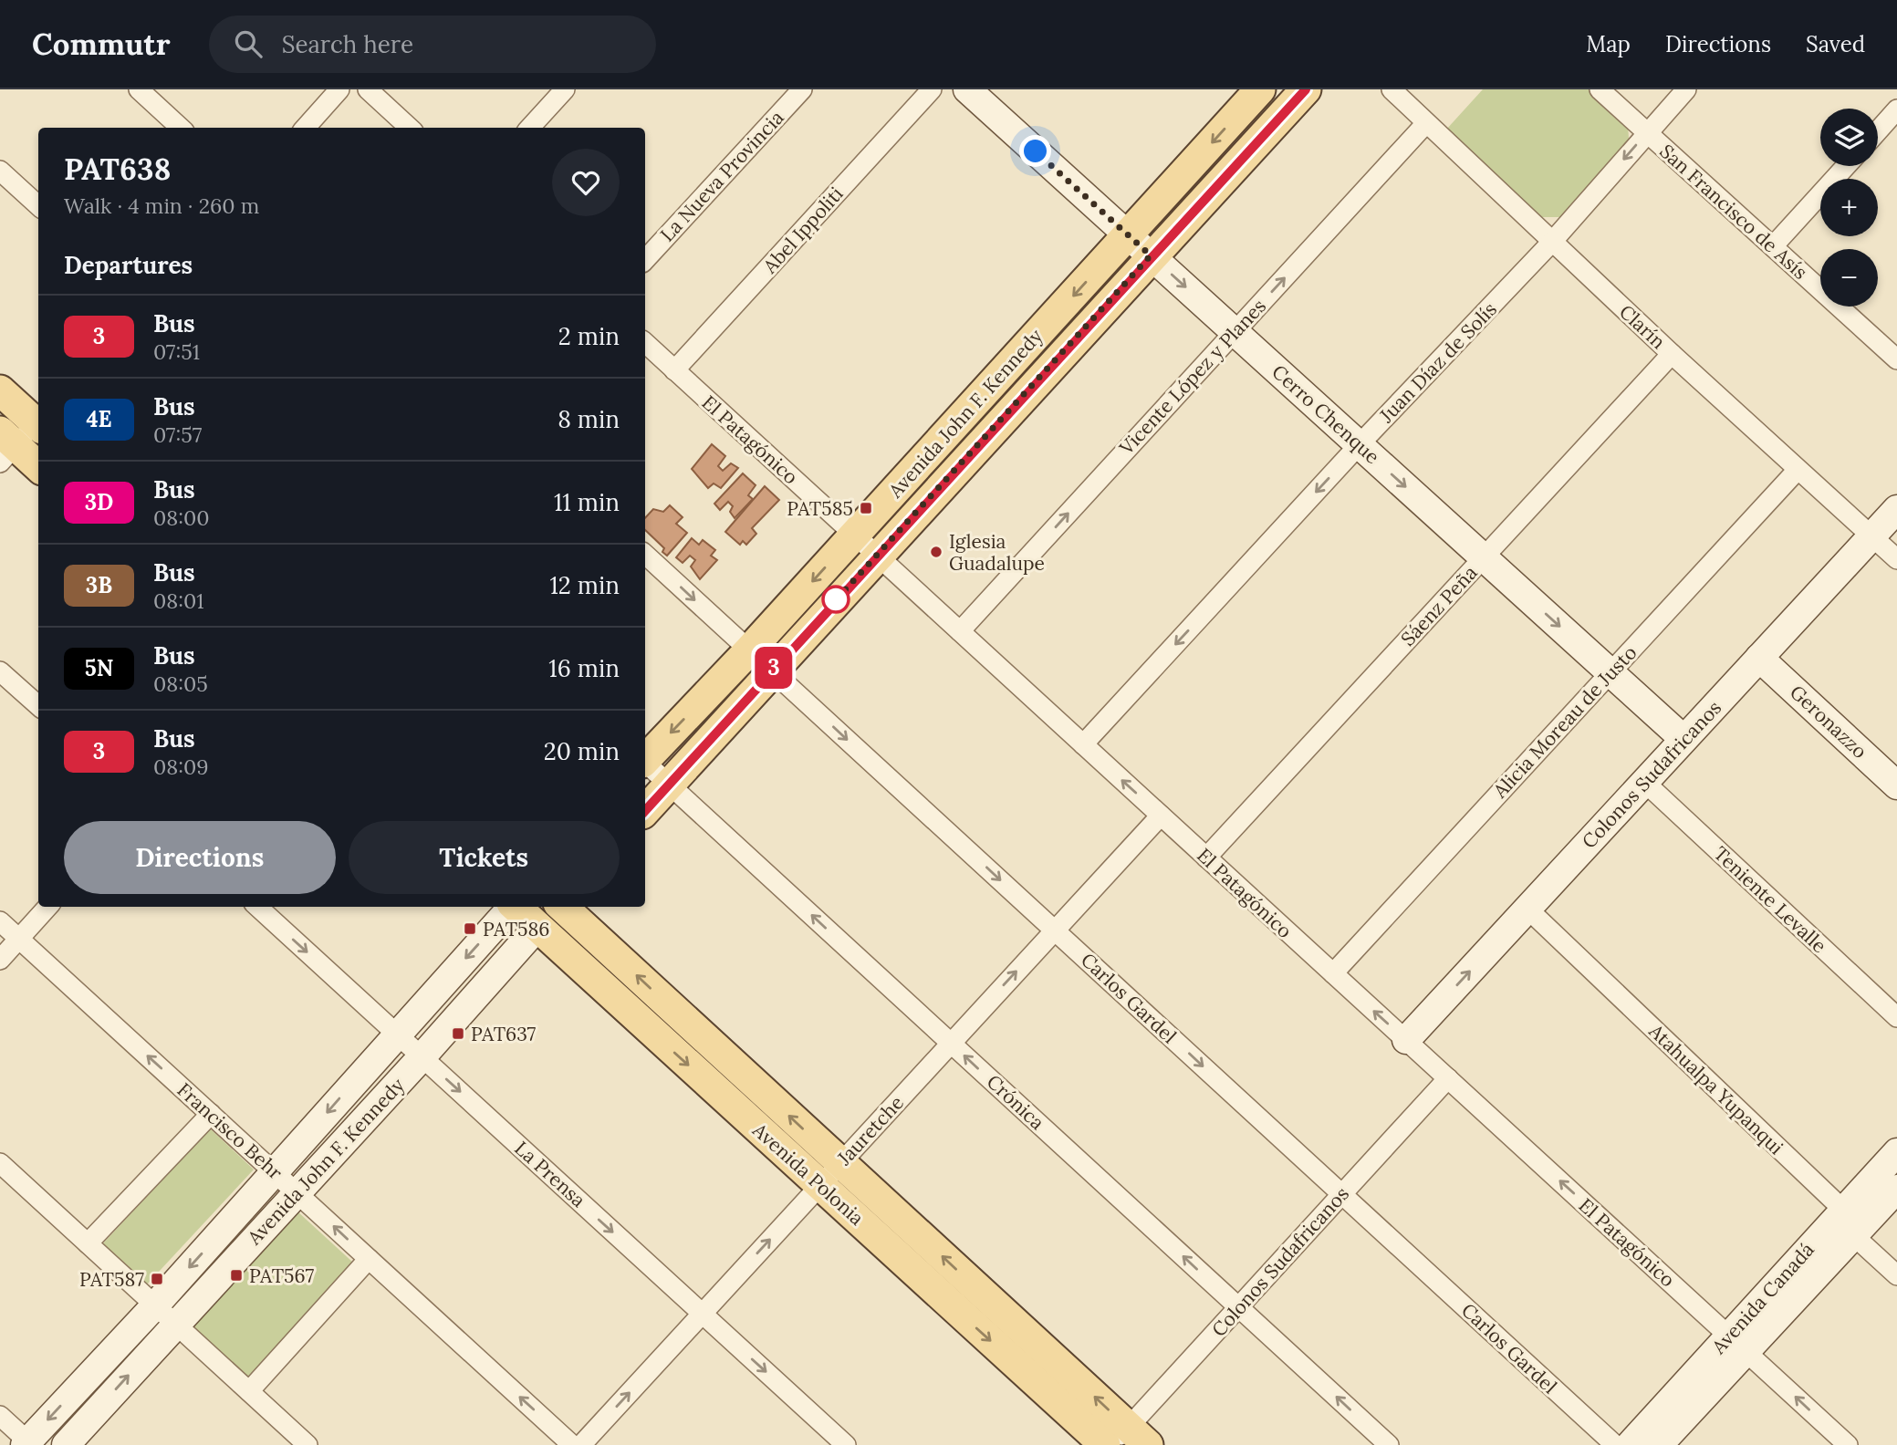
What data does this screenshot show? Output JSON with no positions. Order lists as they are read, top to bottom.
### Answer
{
  "streets": {
    "main road": [
      "Avenida John F. Kennedy",
      "Cerro Chenque",
      "Geronazzo",
      "Colonos Sudafricanos",
      "Avenida Polonia",
      "Avenida Canadá"
    ],
    "street": [
      "La Nueva Provincia",
      "San Francisco de Asís",
      "Abel Ippoliti",
      "Clarín",
      "Juan Díaz de Solís",
      "Vicente López y Planes",
      "El Patagónico",
      "Sáenz Peña",
      "Alicia Moreau de Justo",
      "Teniente Levalle",
      "Carlos Gardel",
      "Atahualpa Yupanqui",
      "Crónica",
      "Jauretche",
      "Francisco Behr",
      "La Prensa"
    ]
  },
  "crossings": [
    ["San Francisco de Asís", "Juan Díaz de Solís"],
    ["Abel Ippoliti", "El Patagónico"],
    ["Clarín", "Juan Díaz de Solís"],
    ["Clarín", "Vicente López y Planes"],
    ["Clarín", "Sáenz Peña"],
    ["Clarín", "Alicia Moreau de Justo"],
    ["Clarín", "Colonos Sudafricanos"],
    ["Juan Díaz de Solís", "Cerro Chenque"],
    ["Juan Díaz de Solís", "El Patagónico"],
    ["Vicente López y Planes", "Cerro Chenque"],
    ["Vicente López y Planes", "El Patagónico"],
    ["Avenida John F. Kennedy", "Cerro Chenque"],
    ["Avenida John F. Kennedy", "El Patagónico"],
    ["Avenida John F. Kennedy", "Carlos Gardel"],
    ["Avenida John F. Kennedy", "Crónica"],
    ["Avenida John F. Kennedy", "Francisco Behr"],
    ["Avenida John F. Kennedy", "La Prensa"],
    ["Avenida John F. Kennedy", "Avenida Polonia"],
    ["Cerro Chenque", "Sáenz Peña"],
    ["Cerro Chenque", "Alicia Moreau de Justo"],
    ["Cerro Chenque", "Colonos Sudafricanos"],
    ["El Patagónico", "Sáenz Peña"],
    ["El Patagónico", "Alicia Moreau de Justo"],
    ["El Patagónico", "Colonos Sudafricanos"],
    ["El Patagónico", "Jauretche"],
    ["El Patagónico", "Avenida Canadá"],
    ["Geronazzo", "Colonos Sudafricanos"],
    ["Colonos Sudafricanos", "Teniente Levalle"],
    ["Colonos Sudafricanos", "Carlos Gardel"],
    ["Colonos Sudafricanos", "Atahualpa Yupanqui"],
    ["Colonos Sudafricanos", "Crónica"],
    ["Colonos Sudafricanos", "Avenida Polonia"],
    ["Carlos Gardel", "Jauretche"],
    ["Atahualpa Yupanqui", "Avenida Canadá"],
    ["Crónica", "Jauretche"],
    ["Jauretche", "La Prensa"],
    ["Jauretche", "Avenida Polonia"]
  ],
  "one_way": [
    "Juan Díaz de Solís",
    "Vicente López y Planes",
    "Cerro Chenque",
    "El Patagónico",
    "Carlos Gardel",
    "Crónica",
    "Jauretche",
    "Francisco Behr",
    "La Prensa"
  ],
  "places": {
    "transit": [
      "PAT585",
      "PAT586",
      "PAT637",
      "PAT567",
      "PAT587"
    ],
    "other": ["Iglesia Guadalupe"]
  },
  "lines": ["bus line 3"],
  "page": {
    "header": "Commutr",
    "search": "Search here",
    "nav": ["Map", "Directions", "Saved"],
    "on_map": "3",
    "map_buttons": ["+", "−"],
    "heading": [
      ["PAT638", "Walk · 4 min · 260 m"],
      "Departures"
    ],
    "list": [
      {
        "mark": "3",
        "name": "Bus",
        "note": "07:51",
        "value": "2 min"
      },
      {
        "mark": "4E",
        "name": "Bus",
        "note": "07:57",
        "value": "8 min"
      },
      {
        "mark": "3D",
        "name": "Bus",
        "note": "08:00",
        "value": "11 min"
      },
      {
        "mark": "3B",
        "name": "Bus",
        "note": "08:01",
        "value": "12 min"
      },
      {
        "mark": "5N",
        "name": "Bus",
        "note": "08:05",
        "value": "16 min"
      },
      {
        "mark": "3",
        "name": "Bus",
        "note": "08:09",
        "value": "20 min"
      }
    ],
    "buttons": ["Directions", "Tickets"]
  }
}
